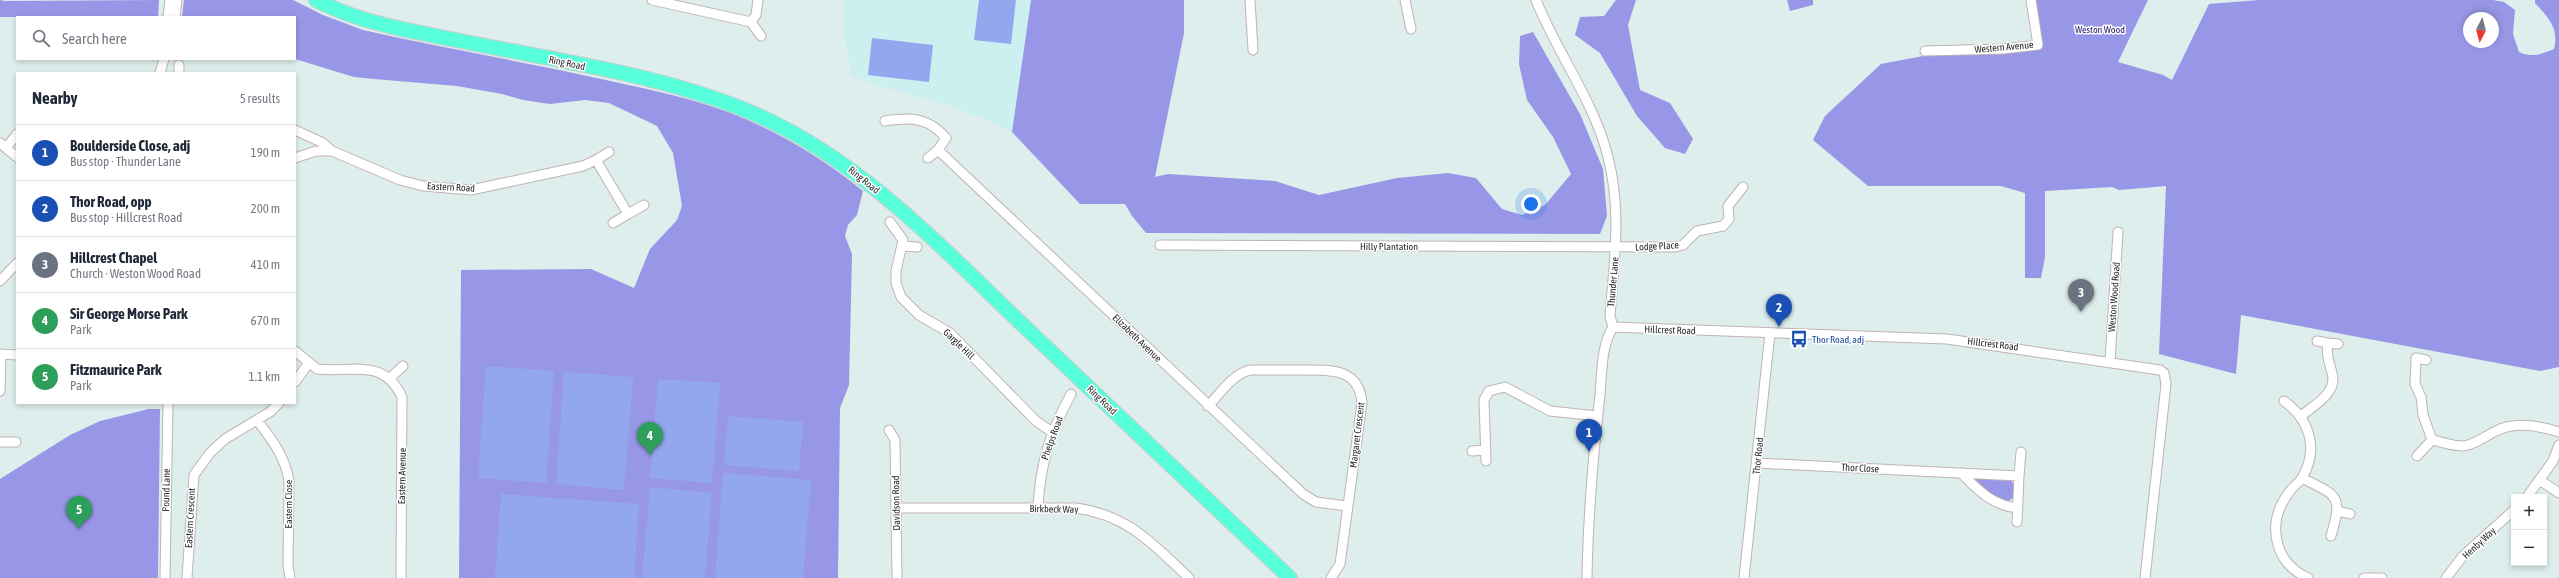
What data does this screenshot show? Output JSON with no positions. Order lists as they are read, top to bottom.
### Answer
{
  "streets": {
    "highway": ["Ring Road"],
    "street": [
      "Western Avenue",
      "Eastern Road",
      "Hilly Plantation",
      "Lodge Place",
      "Thunder Lane",
      "Weston Wood Road",
      "Hillcrest Road",
      "Elizabeth Avenue",
      "Gargle Hill",
      "Margaret Crescent",
      "Phelps Road",
      "Thor Road",
      "Thor Close",
      "Eastern Avenue",
      "Pound Lane",
      "Davidson Road",
      "Eastern Close",
      "Birkbeck Way",
      "Eastern Crescent",
      "Henby Way"
    ]
  },
  "crossings": [
    ["Hilly Plantation", "Lodge Place"],
    ["Hilly Plantation", "Thunder Lane"],
    ["Lodge Place", "Thunder Lane"],
    ["Thunder Lane", "Hillcrest Road"],
    ["Weston Wood Road", "Hillcrest Road"],
    ["Hillcrest Road", "Thor Road"],
    ["Elizabeth Avenue", "Margaret Crescent"],
    ["Gargle Hill", "Phelps Road"],
    ["Phelps Road", "Birkbeck Way"],
    ["Thor Road", "Thor Close"],
    ["Davidson Road", "Birkbeck Way"],
    ["Eastern Close", "Eastern Crescent"]
  ],
  "parks": ["Weston Wood"],
  "places": {
    "bus stop": ["Thor Road, adj"]
  },
  "north": "bottom",
  "page": {
    "search": "Search here",
    "heading": ["Nearby", "5 results"],
    "list": [
      {
        "mark": "1",
        "name": "Boulderside Close, adj",
        "note": "Bus stop · Thunder Lane",
        "value": "190 m"
      },
      {
        "mark": "2",
        "name": "Thor Road, opp",
        "note": "Bus stop · Hillcrest Road",
        "value": "200 m"
      },
      {
        "mark": "3",
        "name": "Hillcrest Chapel",
        "note": "Church · Weston Wood Road",
        "value": "410 m"
      },
      {
        "mark": "4",
        "name": "Sir George Morse Park",
        "note": "Park",
        "value": "670 m"
      },
      {
        "mark": "5",
        "name": "Fitzmaurice Park",
        "note": "Park",
        "value": "1.1 km"
      }
    ],
    "pins": [
      "3",
      "2",
      "1",
      "4",
      "5"
    ],
    "map_buttons": ["+", "−"]
  }
}
